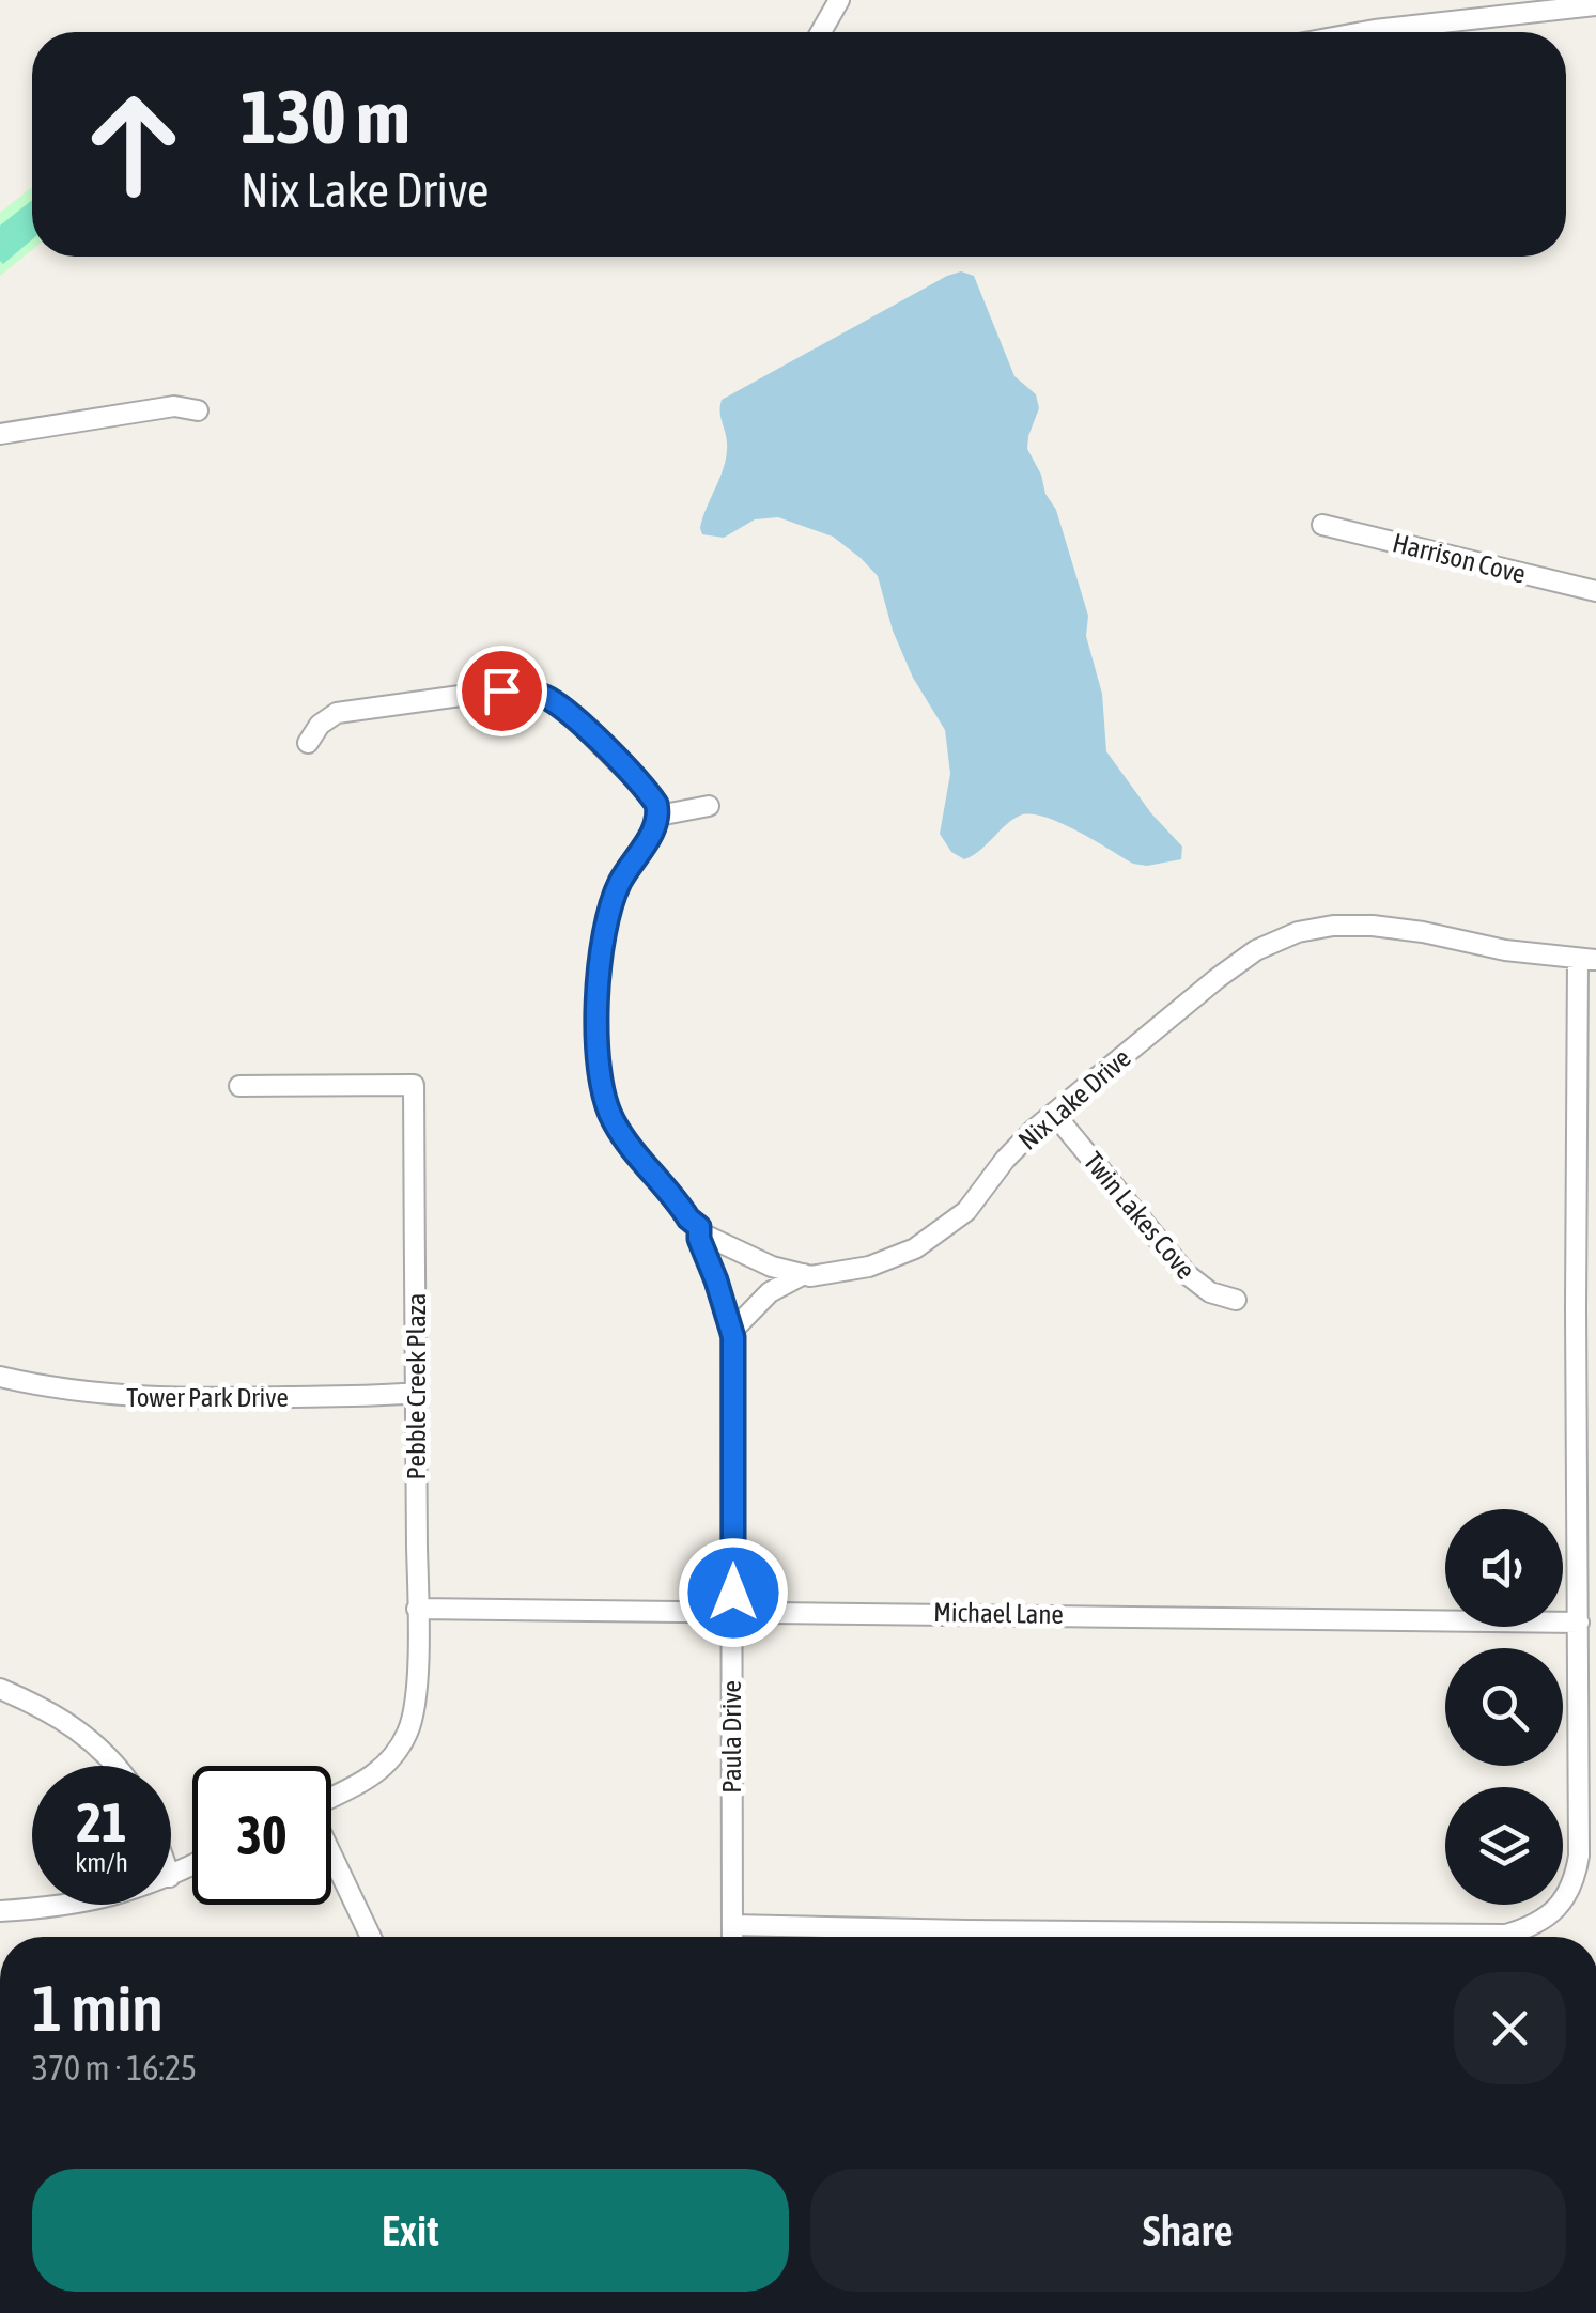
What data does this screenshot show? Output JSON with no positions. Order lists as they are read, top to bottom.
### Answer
{
  "streets": {
    "street": [
      "Harrison Cove",
      "Nix Lake Drive",
      "Twin Lakes Cove",
      "Pebble Creek Plaza",
      "Tower Park Drive",
      "Michael Lane",
      "Paula Drive"
    ]
  },
  "crossings": [
    ["Nix Lake Drive", "Twin Lakes Cove"],
    ["Nix Lake Drive", "Paula Drive"],
    ["Pebble Creek Plaza", "Tower Park Drive"],
    ["Pebble Creek Plaza", "Michael Lane"],
    ["Michael Lane", "Paula Drive"]
  ],
  "page": {
    "turn": ["130 m", "Nix Lake Drive"],
    "speed": "21 km/h",
    "limit": "30",
    "heading": ["1 min", "370 m · 16:25"],
    "buttons": ["Exit", "Share"]
  }
}
